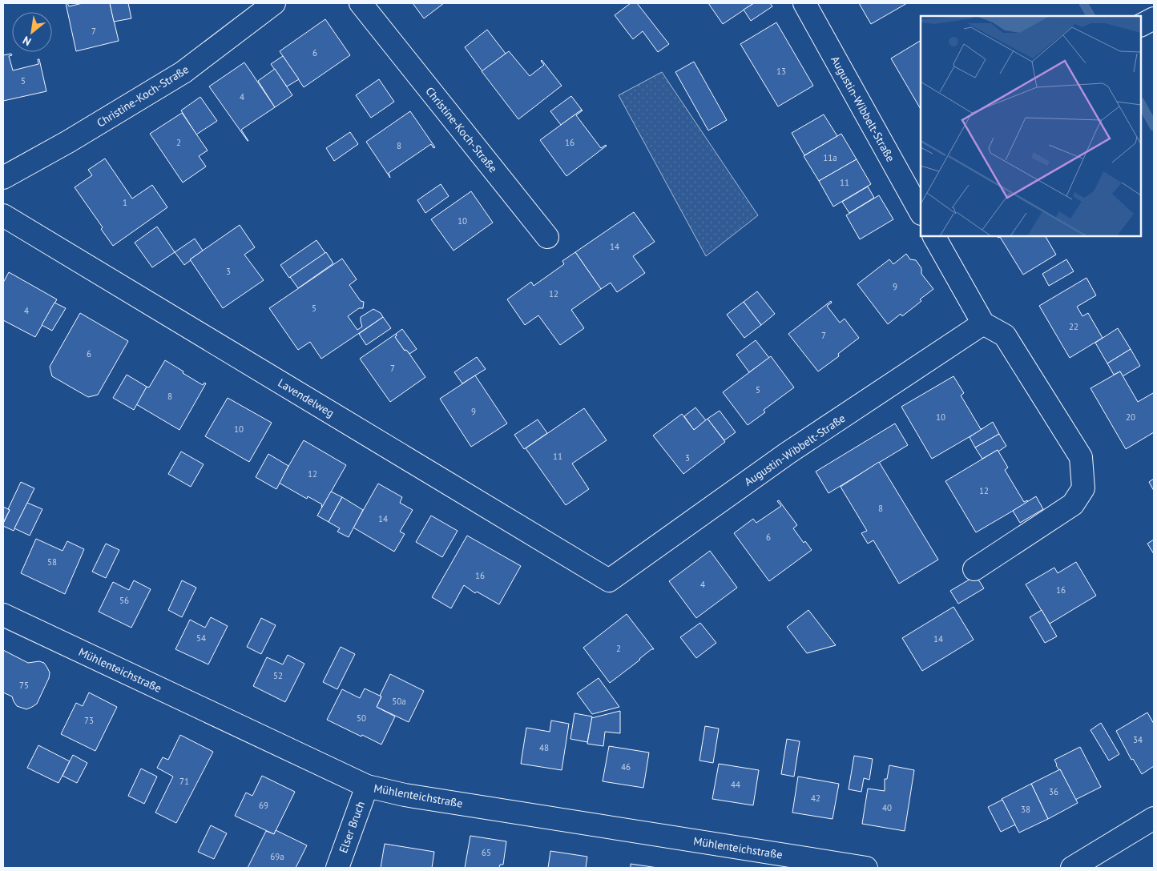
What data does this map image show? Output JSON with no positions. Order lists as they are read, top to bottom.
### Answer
{
  "streets": {
    "street": [
      "Christine-Koch-Straße",
      "Augustin-Wibbelt-Straße",
      "Lavendelweg",
      "Mühlenteichstraße",
      "Elser Bruch"
    ]
  },
  "crossings": [
    ["Augustin-Wibbelt-Straße", "Lavendelweg"],
    ["Mühlenteichstraße", "Elser Bruch"]
  ],
  "house_numbers": [
    "7",
    "6",
    "13",
    "5",
    "4",
    "2",
    "16",
    "8",
    "11a",
    "11",
    "1",
    "10",
    "14",
    "3",
    "9",
    "12",
    "5",
    "4",
    "22",
    "7",
    "6",
    "7",
    "5",
    "8",
    "9",
    "10",
    "20",
    "10",
    "11",
    "3",
    "12",
    "12",
    "8",
    "14",
    "6",
    "58",
    "16",
    "4",
    "16",
    "56",
    "54",
    "14",
    "2",
    "52",
    "75",
    "50a",
    "50",
    "73",
    "34",
    "48",
    "46",
    "71",
    "44",
    "36",
    "42",
    "69",
    "40",
    "38",
    "65",
    "69a"
  ],
  "north": "bottom left"
}
